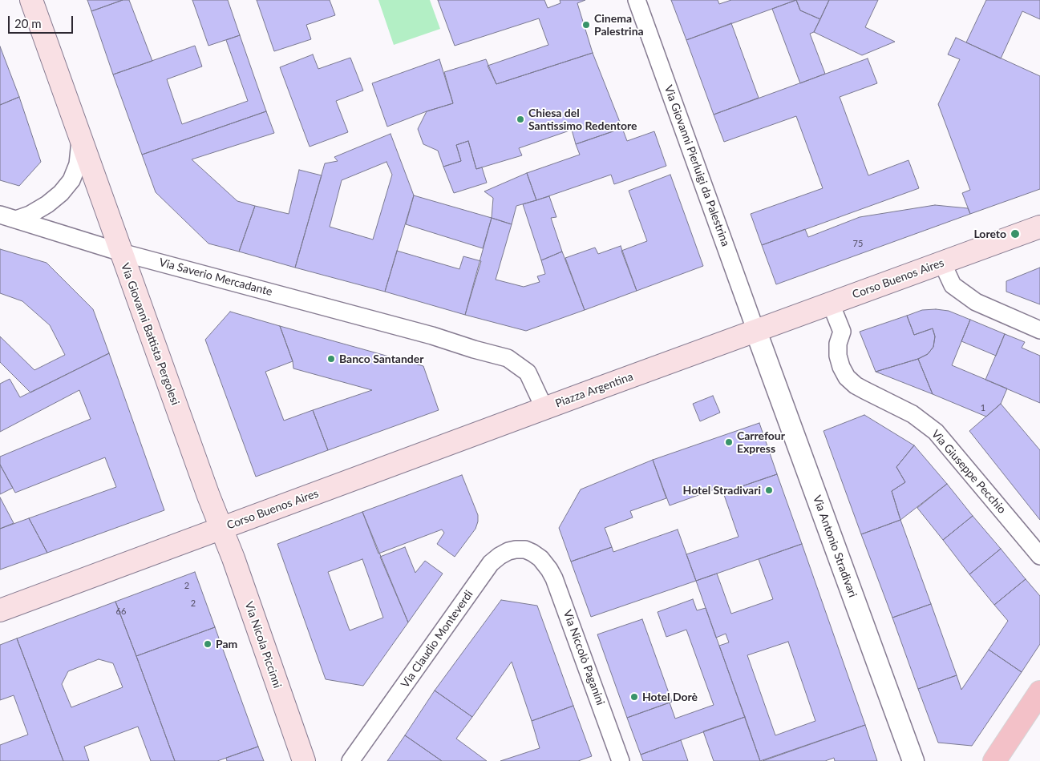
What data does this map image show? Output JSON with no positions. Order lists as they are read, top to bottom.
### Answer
{
  "streets": {
    "main road": [
      "Corso Buenos Aires",
      "Via Giovanni Battista Pergolesi",
      "Piazza Argentina",
      "Via Nicola Piccinni"
    ],
    "street": [
      "Via Giovanni Pierluigi da Palestrina",
      "Via Saverio Mercadante",
      "Via Giuseppe Pecchio",
      "Via Antonio Stradivari",
      "Via Claudio Monteverdi",
      "Via Niccolò Paganini"
    ]
  },
  "crossings": [
    ["Via Giovanni Pierluigi da Palestrina", "Corso Buenos Aires"],
    ["Via Giovanni Pierluigi da Palestrina", "Piazza Argentina"],
    ["Via Giovanni Pierluigi da Palestrina", "Via Antonio Stradivari"],
    ["Via Saverio Mercadante", "Via Giovanni Battista Pergolesi"],
    ["Via Saverio Mercadante", "Piazza Argentina"],
    ["Corso Buenos Aires", "Via Giovanni Battista Pergolesi"],
    ["Corso Buenos Aires", "Piazza Argentina"],
    ["Corso Buenos Aires", "Via Giuseppe Pecchio"],
    ["Corso Buenos Aires", "Via Antonio Stradivari"],
    ["Corso Buenos Aires", "Via Nicola Piccinni"],
    ["Via Giovanni Battista Pergolesi", "Via Nicola Piccinni"],
    ["Piazza Argentina", "Via Antonio Stradivari"],
    ["Via Claudio Monteverdi", "Via Niccolò Paganini"]
  ],
  "places": [
    "Cinema Palestrina",
    "Chiesa del Santissimo Redentore",
    "Loreto",
    "Banco Santander",
    "Carrefour Express",
    "Hotel Stradivari",
    "Pam",
    "Hotel Dorè"
  ],
  "house_numbers": [
    "75",
    "1",
    "2",
    "2",
    "66"
  ],
  "scale_bar": "20 m"
}
